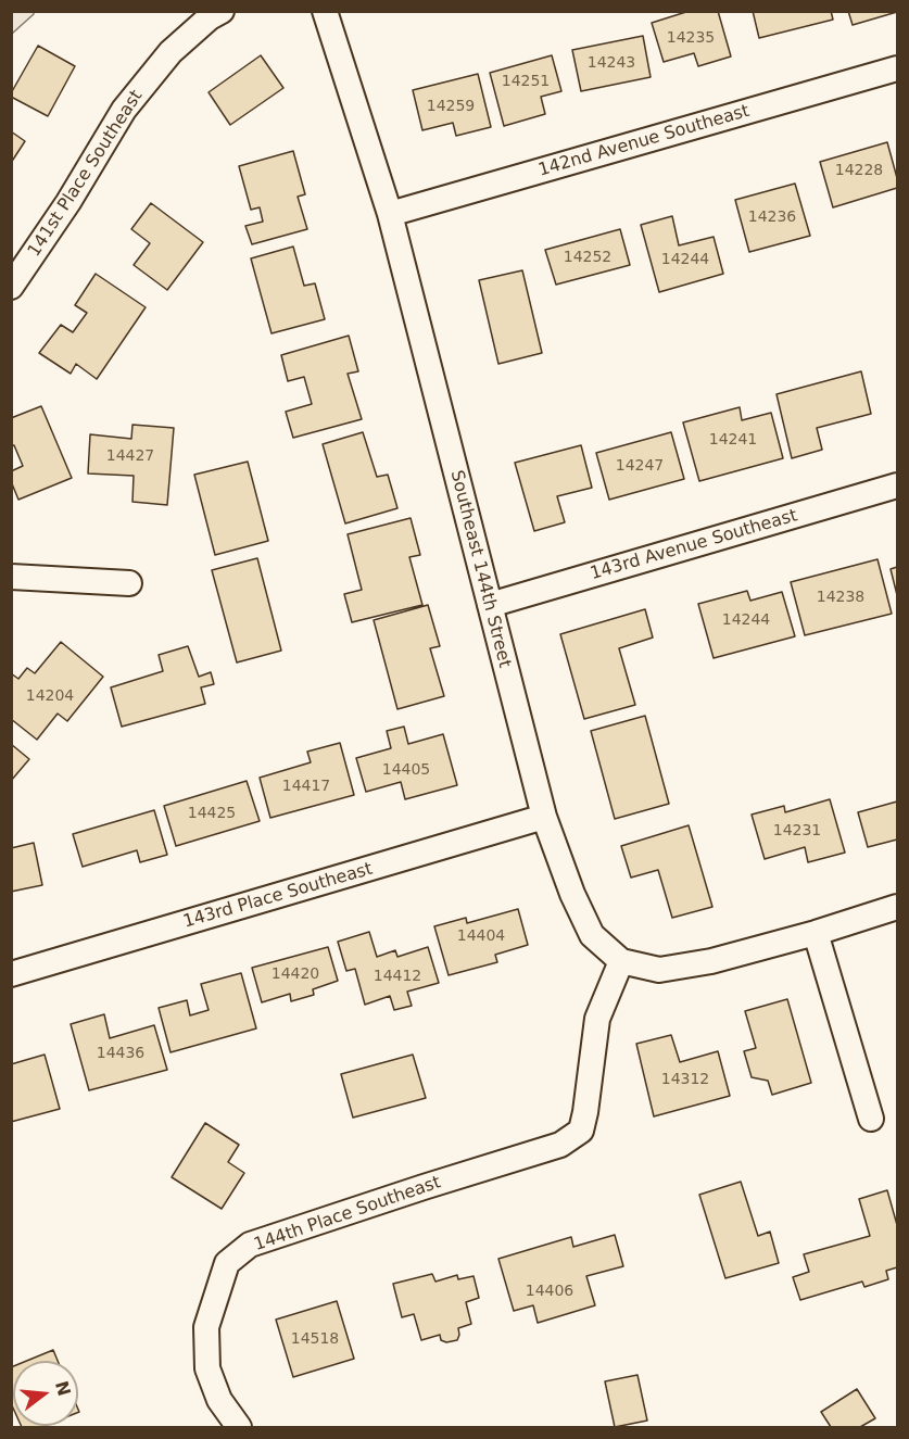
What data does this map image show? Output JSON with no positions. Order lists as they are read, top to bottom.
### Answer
{
  "streets": {
    "street": [
      "142nd Avenue Southeast",
      "141st Place Southeast",
      "143rd Avenue Southeast",
      "Southeast 144th Street",
      "143rd Place Southeast",
      "144th Place Southeast"
    ]
  },
  "crossings": [
    ["142nd Avenue Southeast", "Southeast 144th Street"],
    ["143rd Avenue Southeast", "Southeast 144th Street"],
    ["Southeast 144th Street", "143rd Place Southeast"],
    ["Southeast 144th Street", "144th Place Southeast"]
  ],
  "house_numbers": [
    "14235",
    "14243",
    "14251",
    "14259",
    "14228",
    "14236",
    "14252",
    "14244",
    "14241",
    "14427",
    "14247",
    "14238",
    "14244",
    "14204",
    "14405",
    "14417",
    "14425",
    "14231",
    "14404",
    "14420",
    "14412",
    "14436",
    "14312",
    "14406",
    "14518"
  ],
  "north": "right"
}
